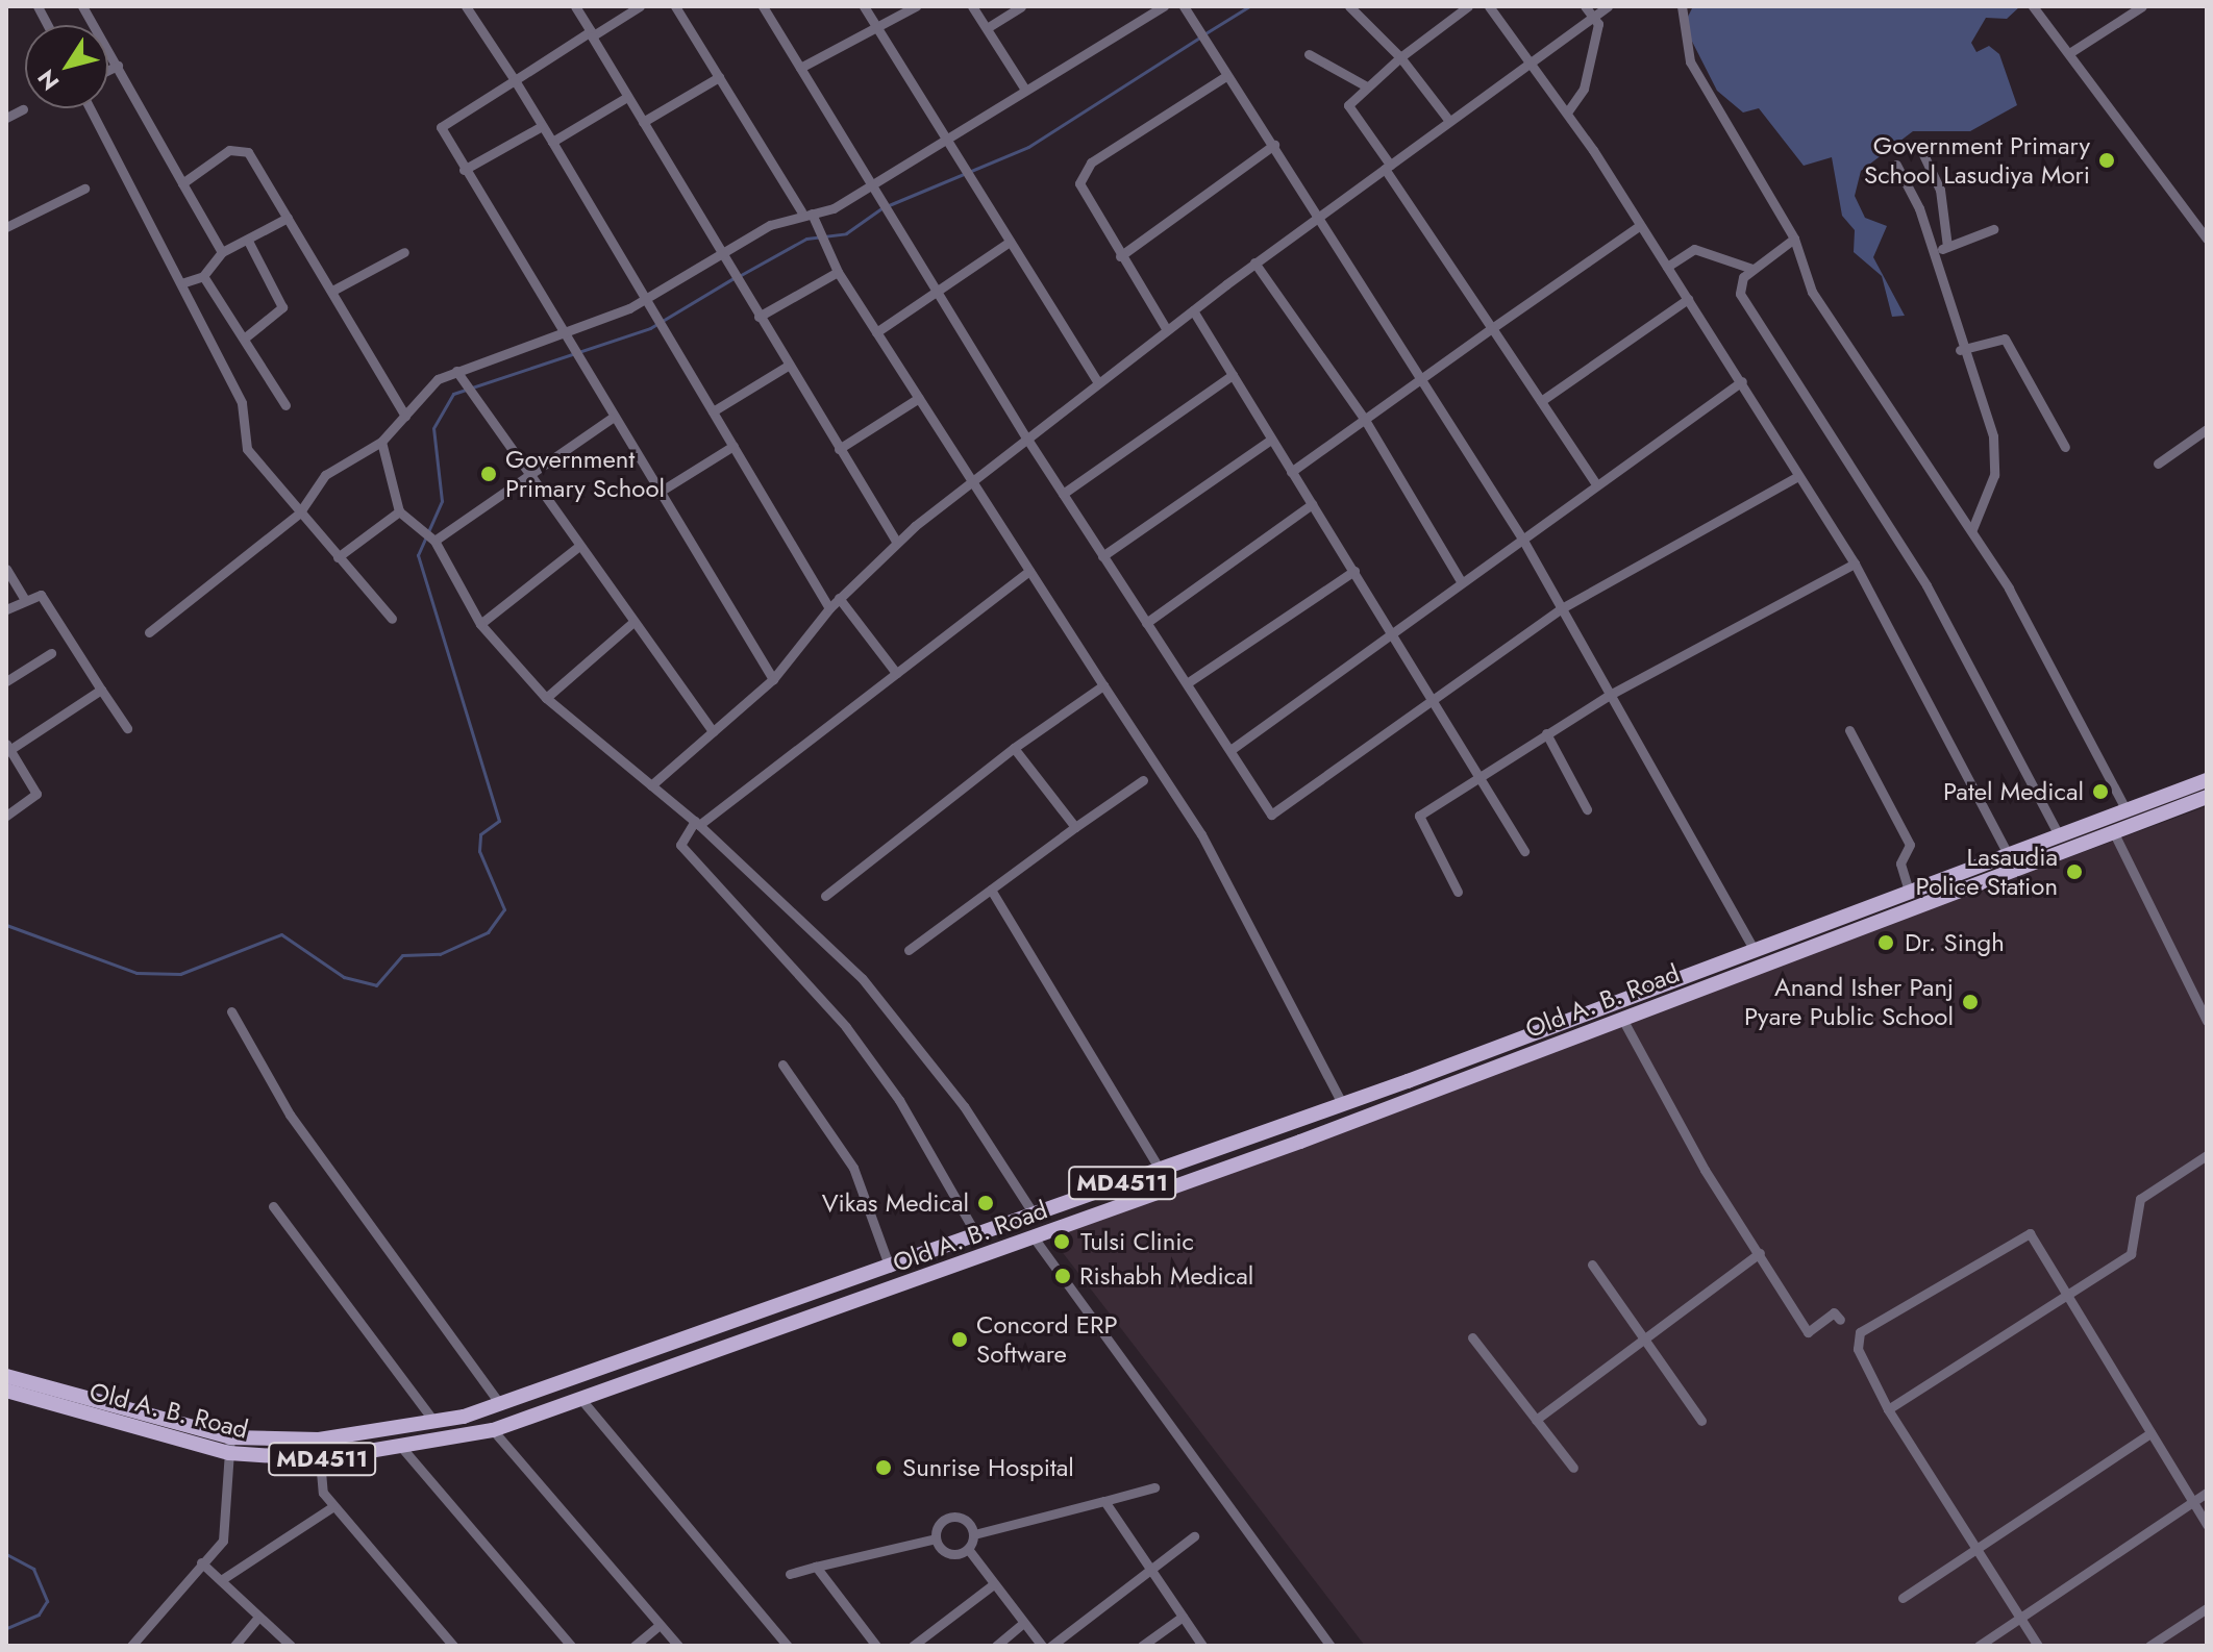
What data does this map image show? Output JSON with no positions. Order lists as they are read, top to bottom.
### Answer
{
  "streets": {
    "main road": ["Old A. B. Road", "MD4511"]
  },
  "places": [
    "Government Primary School Lasudiya Mori",
    "Government Primary School",
    "Patel Medical",
    "Lasaudia Police Station",
    "Dr. Singh",
    "Anand Isher Panj Pyare Public School",
    "Vikas Medical",
    "Tulsi Clinic",
    "Rishabh Medical",
    "Concord ERP Software",
    "Sunrise Hospital"
  ],
  "north": "bottom left"
}
